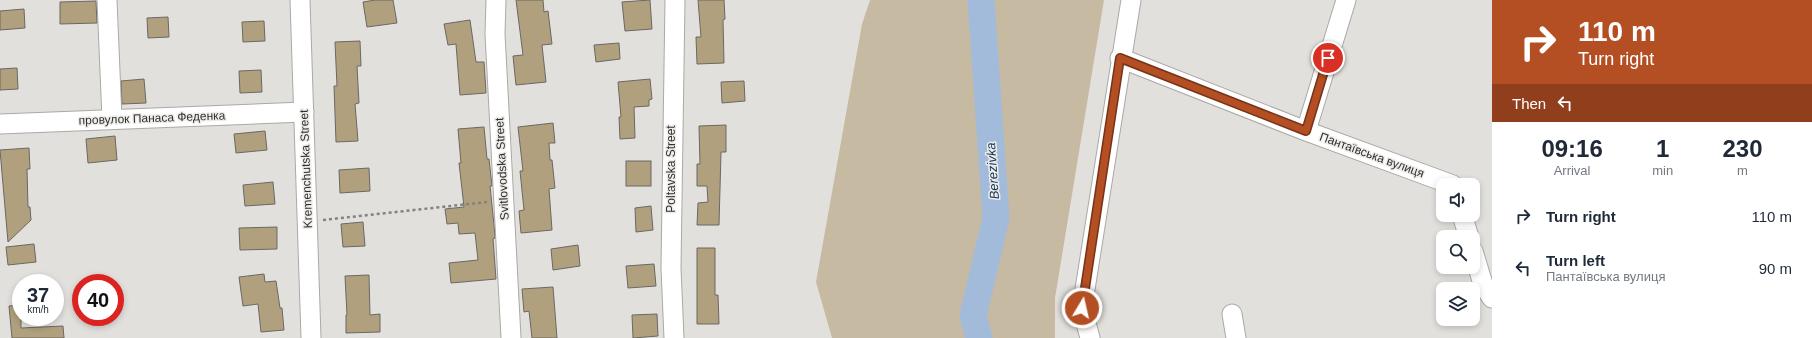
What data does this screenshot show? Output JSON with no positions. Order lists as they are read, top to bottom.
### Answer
{
  "streets": {
    "street": [
      "провулок Панаса Феденка",
      "Пантаївська вулиця",
      "Kremenchutska Street",
      "Svitlovodska Street",
      "Poltavska Street"
    ]
  },
  "crossings": [
    ["провулок Панаса Феденка", "Kremenchutska Street"]
  ],
  "water": ["Berezivka"],
  "page": {
    "turn": ["110 m", "Turn right"],
    "then": "Then",
    "eta": [
      "09:16",
      "Arrival",
      "1",
      "min",
      "230",
      "m"
    ],
    "list": [
      {
        "name": "Turn right",
        "value": "110 m"
      },
      {
        "name": "Turn left",
        "note": "Пантаївська вулиця",
        "value": "90 m"
      }
    ],
    "speed": "37 km/h",
    "limit": "40"
  }
}
